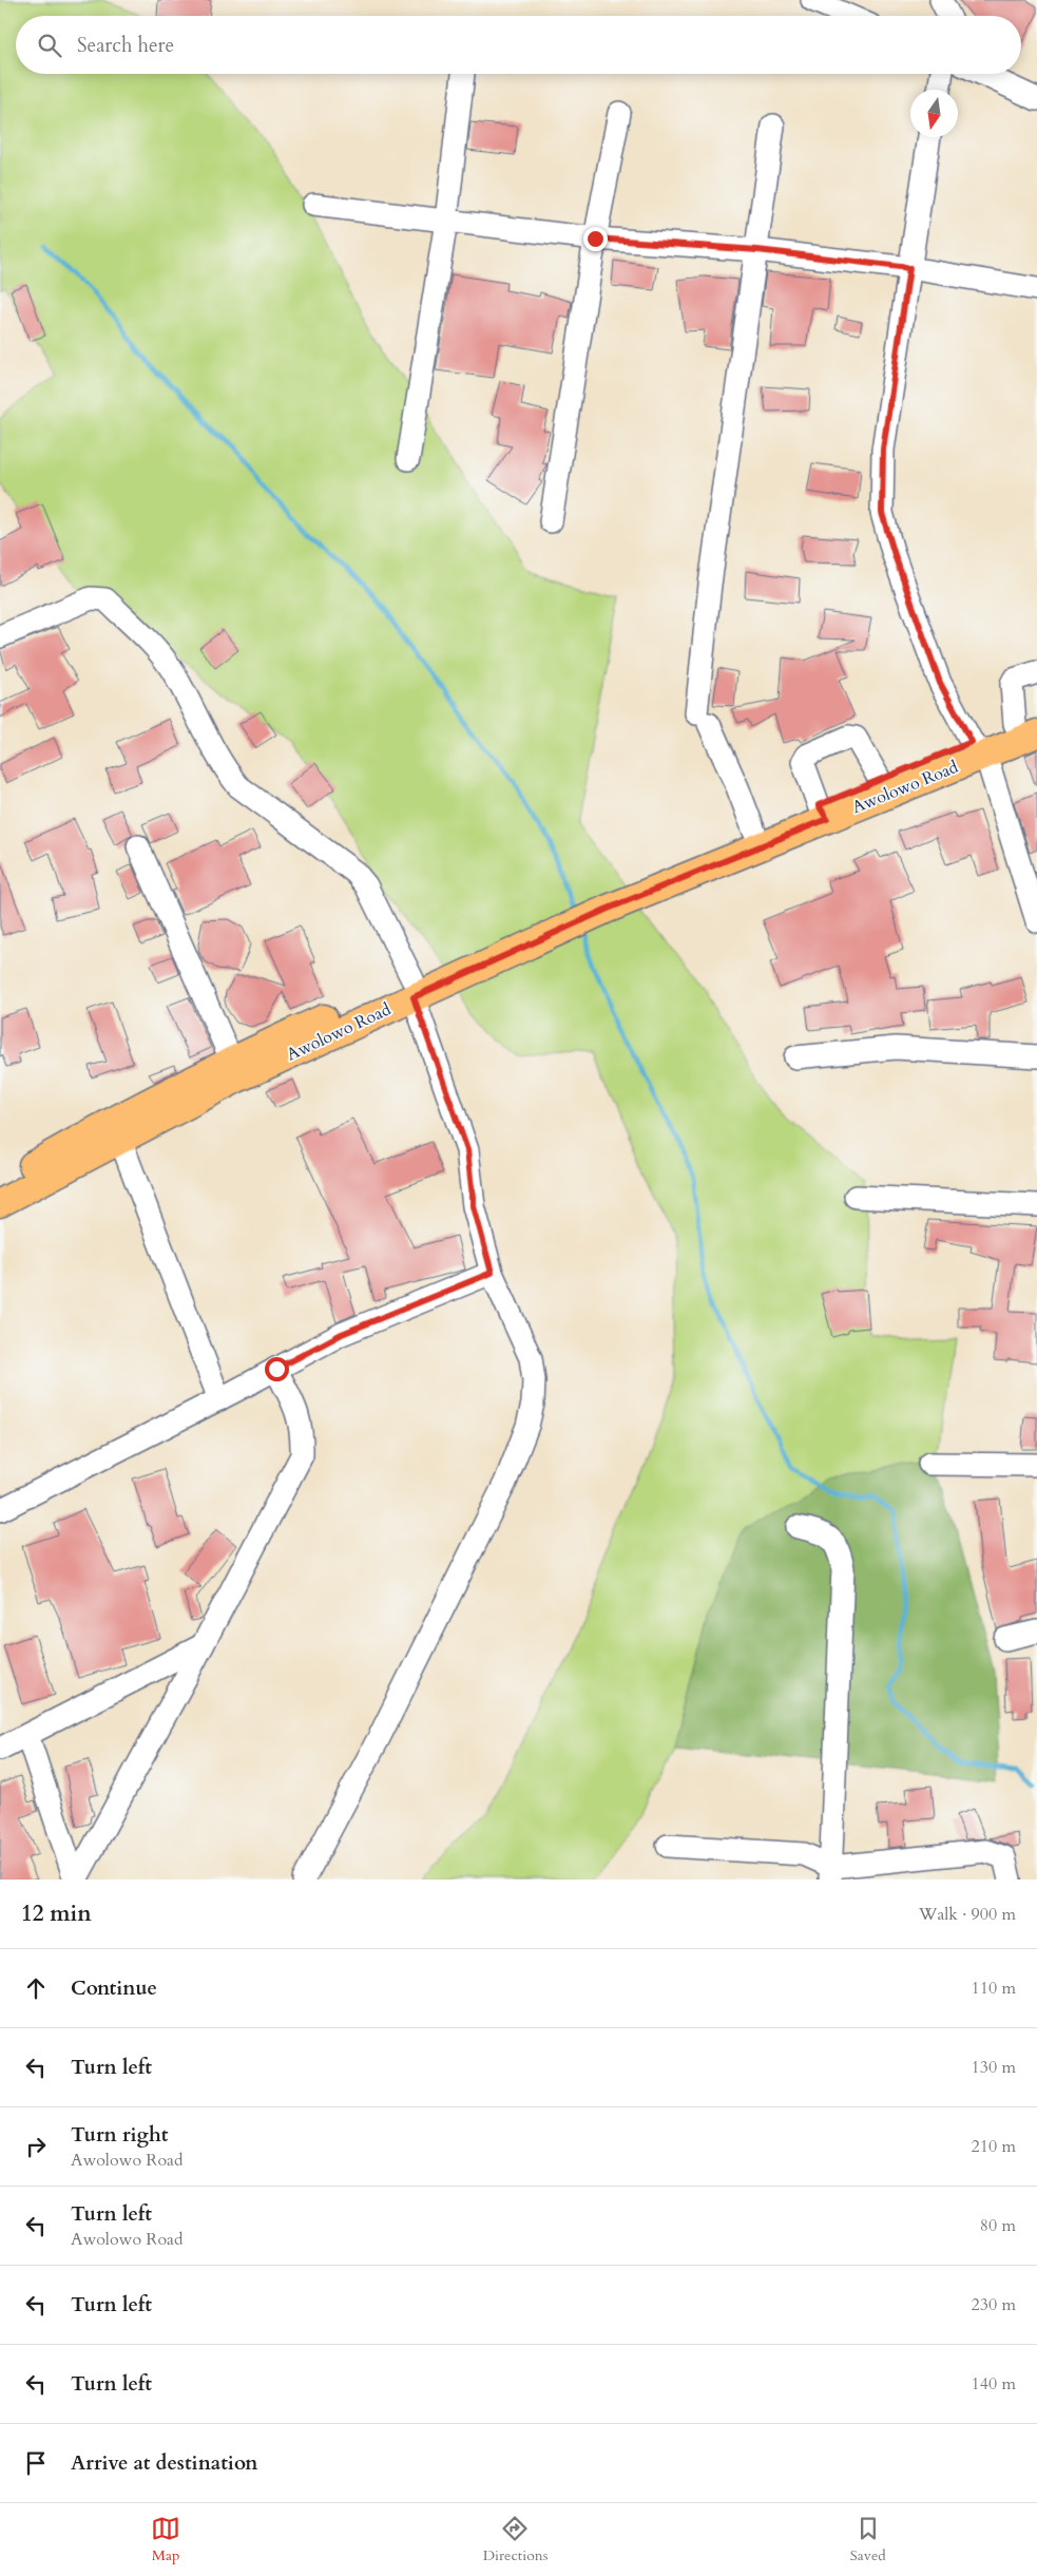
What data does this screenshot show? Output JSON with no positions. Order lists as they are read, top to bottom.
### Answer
{
  "streets": {
    "main road": ["Awolowo Road"]
  },
  "north": "bottom",
  "page": {
    "search": "Search here",
    "heading": ["12 min", "Walk · 900 m"],
    "list": [
      ["Continue", "110 m"],
      ["Turn left", "130 m"],
      ["Turn right", "Awolowo Road", "210 m"],
      ["Turn left", "Awolowo Road", "80 m"],
      ["Turn left", "230 m"],
      ["Turn left", "140 m"],
      "Arrive at destination"
    ],
    "nav": ["Map", "Directions", "Saved"]
  }
}
